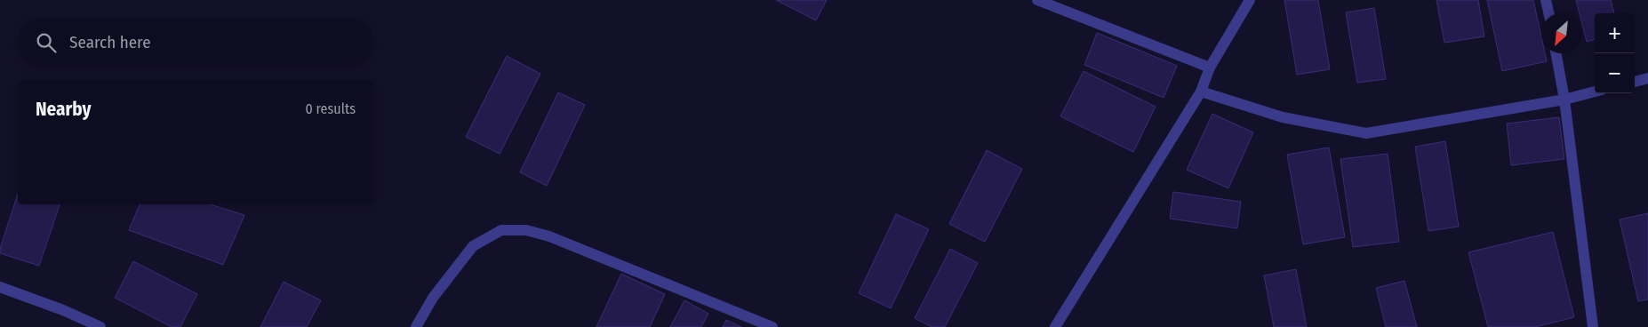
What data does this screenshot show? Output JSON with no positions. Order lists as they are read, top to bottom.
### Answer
{
  "north": "bottom left",
  "page": {
    "map_buttons": ["+", "−"],
    "search": "Search here",
    "heading": ["Nearby", "0 results"]
  }
}
